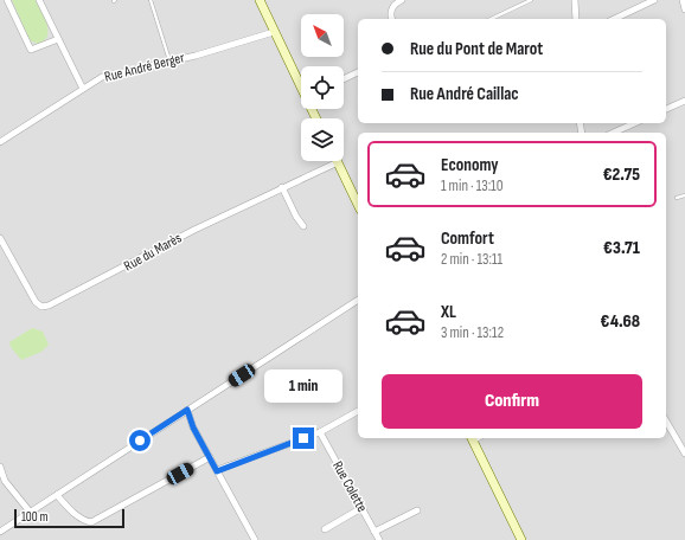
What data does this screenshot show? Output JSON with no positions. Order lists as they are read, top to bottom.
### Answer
{
  "streets": {
    "street": ["Rue André Berger", "Rue du Marès", "Rue Colette"]
  },
  "scale_bar": "100 m",
  "north": "top left",
  "page": {
    "banner": ["Rue du Pont de Marot", "Rue André Caillac"],
    "list": [
      {
        "name": "Economy",
        "note": "1 min · 13:10",
        "value": "€2.75"
      },
      {
        "name": "Comfort",
        "note": "2 min · 13:11",
        "value": "€3.71"
      },
      {
        "name": "XL",
        "note": "3 min · 13:12",
        "value": "€4.68"
      }
    ],
    "buttons": "Confirm",
    "bubble": "1 min",
    "scale": "100 m"
  }
}
